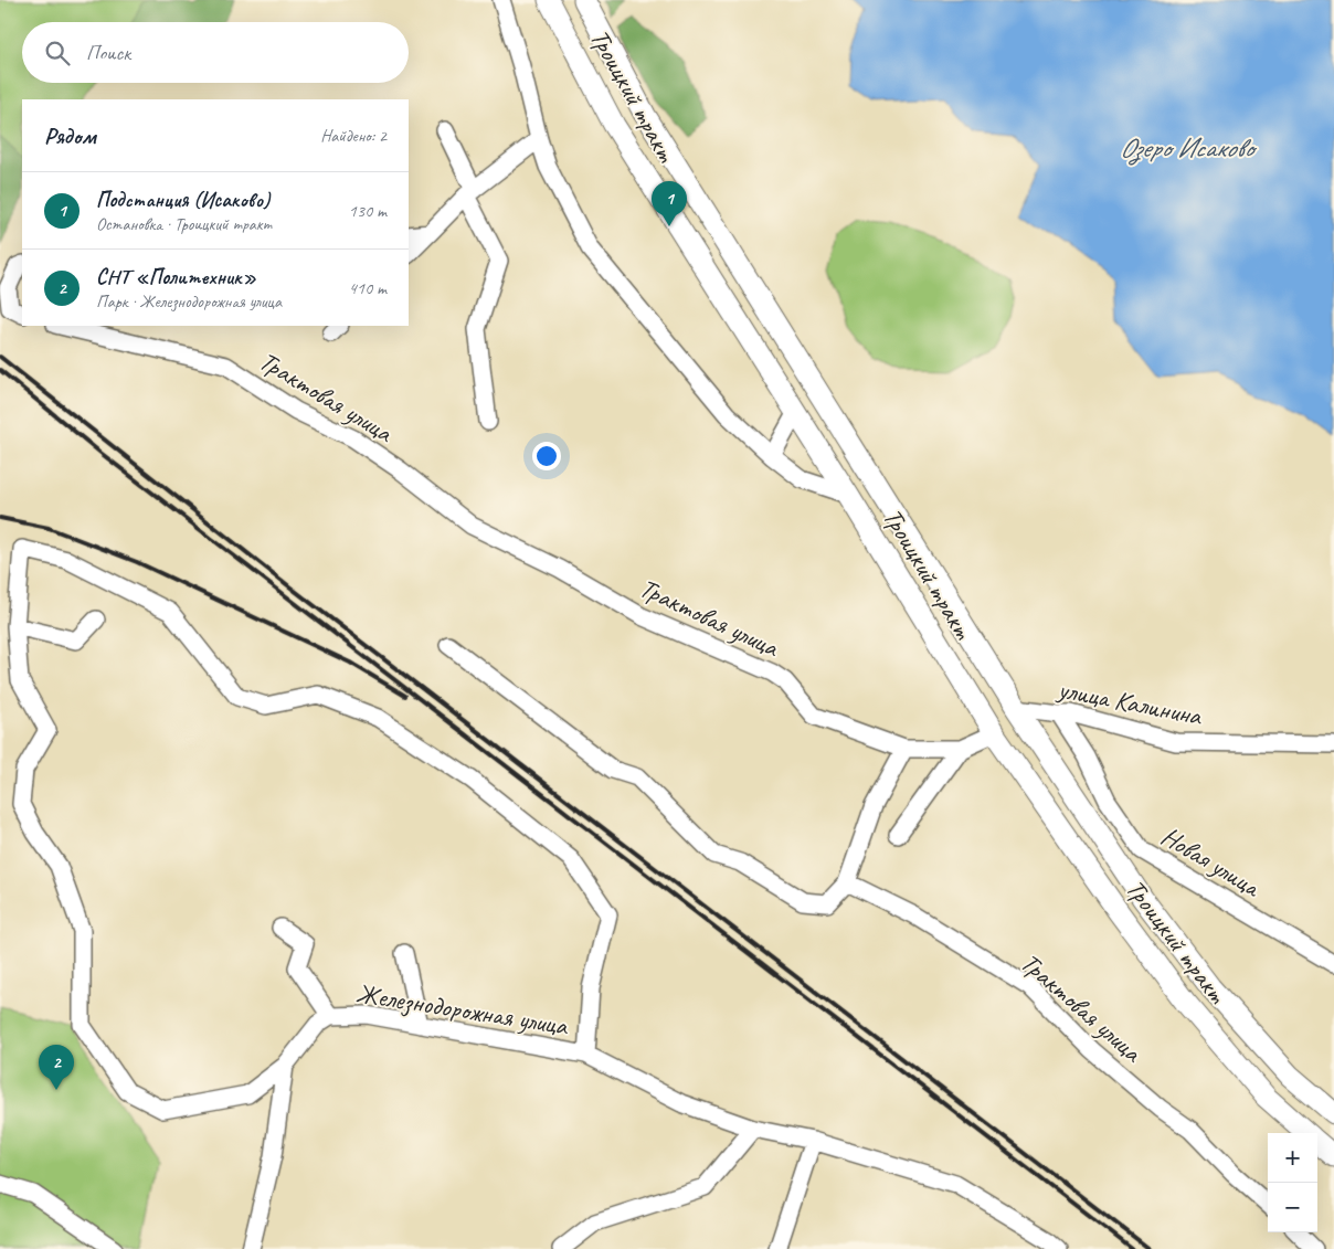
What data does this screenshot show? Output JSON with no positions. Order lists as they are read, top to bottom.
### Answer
{
  "streets": {
    "main road": ["Троицкий тракт"],
    "street": [
      "Трактовая улица",
      "улица Калинина",
      "Новая улица",
      "Железнодорожная улица"
    ]
  },
  "crossings": [
    ["Троицкий тракт", "улица Калинина"],
    ["улица Калинина", "Новая улица"]
  ],
  "water": ["Озеро Исаково"],
  "page": {
    "search": "Поиск",
    "heading": ["Рядом", "Найдено: 2"],
    "list": [
      {
        "mark": "1",
        "name": "Подстанция (Исаково)",
        "note": "Остановка · Троицкий тракт",
        "value": "130 m"
      },
      {
        "mark": "2",
        "name": "СНТ «Политехник»",
        "note": "Парк · Железнодорожная улица",
        "value": "410 m"
      }
    ],
    "pins": ["1", "2"],
    "map_buttons": ["+", "−"]
  }
}
